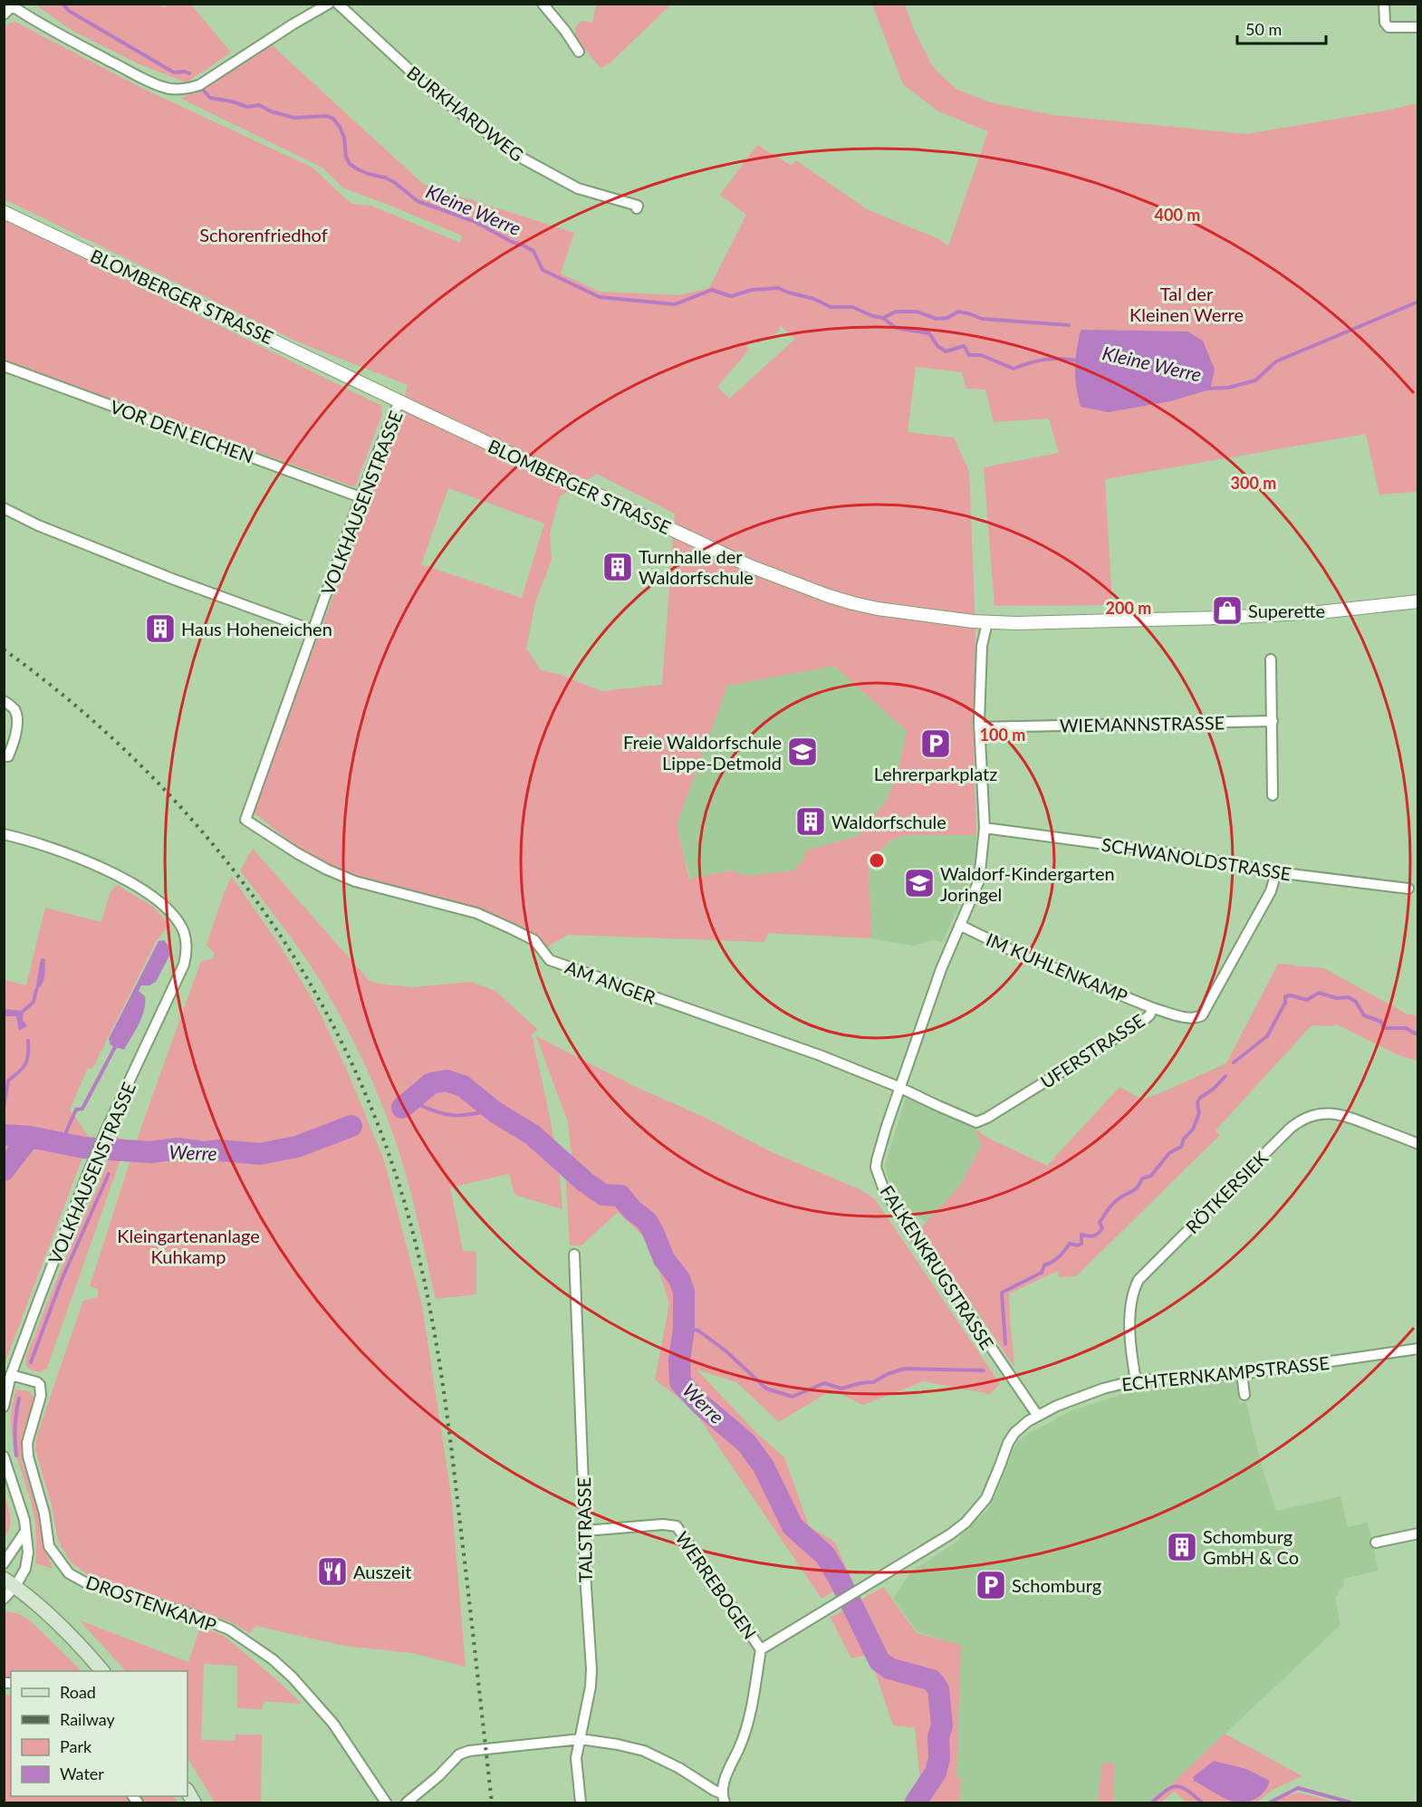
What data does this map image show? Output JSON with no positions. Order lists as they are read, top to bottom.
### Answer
{
  "streets": {
    "street": [
      "BURKHARDWEG",
      "BLOMBERGER STRASSE",
      "VOR DEN EICHEN",
      "VOLKHAUSENSTRASSE",
      "WIEMANNSTRASSE",
      "SCHWANOLDSTRASSE",
      "IM KUHLENKAMP",
      "AM ANGER",
      "UFERSTRASSE",
      "RÖTKERSIEK",
      "FALKENKRUGSTRASSE",
      "ECHTERNKAMPSTRASSE",
      "TALSTRASSE",
      "WERREBOGEN",
      "DROSTENKAMP"
    ]
  },
  "crossings": [
    ["BLOMBERGER STRASSE", "VOLKHAUSENSTRASSE"],
    ["BLOMBERGER STRASSE", "FALKENKRUGSTRASSE"],
    ["VOR DEN EICHEN", "VOLKHAUSENSTRASSE"],
    ["VOLKHAUSENSTRASSE", "AM ANGER"],
    ["VOLKHAUSENSTRASSE", "DROSTENKAMP"],
    ["WIEMANNSTRASSE", "FALKENKRUGSTRASSE"],
    ["SCHWANOLDSTRASSE", "UFERSTRASSE"],
    ["SCHWANOLDSTRASSE", "FALKENKRUGSTRASSE"],
    ["IM KUHLENKAMP", "UFERSTRASSE"],
    ["IM KUHLENKAMP", "FALKENKRUGSTRASSE"],
    ["AM ANGER", "UFERSTRASSE"],
    ["AM ANGER", "FALKENKRUGSTRASSE"],
    ["UFERSTRASSE", "FALKENKRUGSTRASSE"],
    ["RÖTKERSIEK", "ECHTERNKAMPSTRASSE"],
    ["FALKENKRUGSTRASSE", "ECHTERNKAMPSTRASSE"],
    ["TALSTRASSE", "WERREBOGEN"]
  ],
  "water": ["Kleine Werre", "Werre"],
  "parks": ["Schorenfriedhof", "Tal der Kleinen Werre", "Kleingartenanlage Kuhkamp"],
  "places": {
    "building": [
      "Turnhalle der Waldorfschule",
      "Haus Hoheneichen",
      "Waldorfschule",
      "Schomburg GmbH & Co"
    ],
    "shop": ["Superette"],
    "parking": ["Lehrerparkplatz", "Schomburg"],
    "school or university": ["Freie Waldorfschule Lippe-Detmold", "Waldorf-Kindergarten Joringel"],
    "restaurant": ["Auszeit"]
  },
  "legend": [
    "Road",
    "Railway",
    "Park",
    "Water"
  ],
  "scale_bar": "50 m",
  "rings": [
    "400 m",
    "300 m",
    "200 m",
    "100 m"
  ]
}
